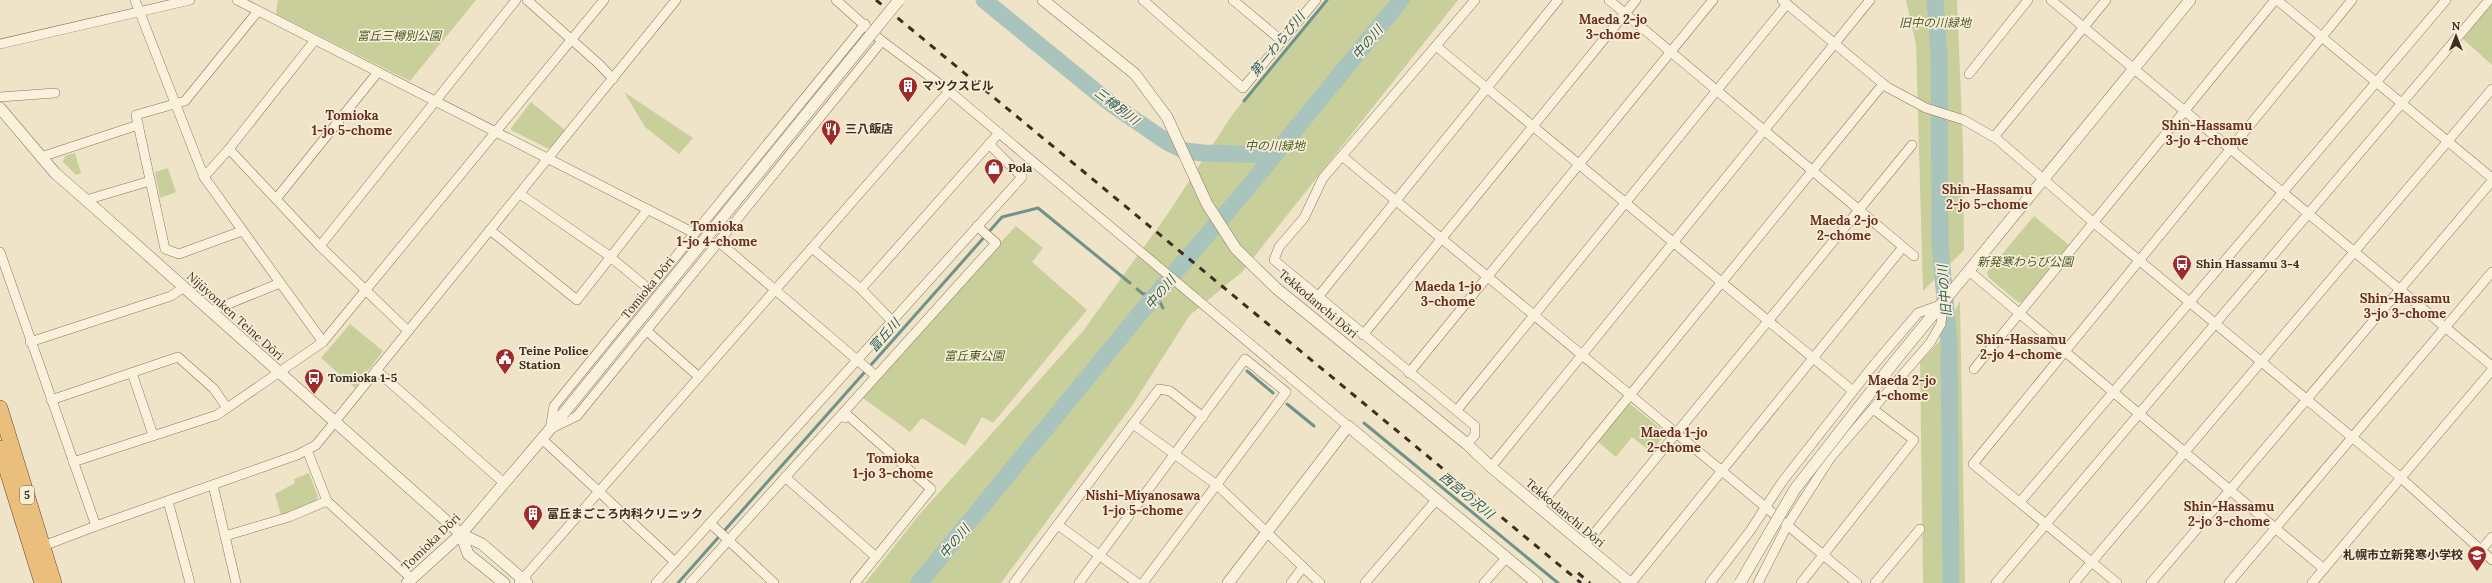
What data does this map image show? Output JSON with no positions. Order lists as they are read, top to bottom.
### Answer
{
  "streets": {
    "highway": ["5"],
    "street": ["Tomioka Dōri", "Tekkodanchi Dōri", "Nijūyonken Teine Dōri"]
  },
  "crossings": [
    ["Tomioka Dōri", "Nijūyonken Teine Dōri"]
  ],
  "districts": [
    "Maeda 2-jo 3-chome",
    "Tomioka 1-jo 5-chome",
    "Shin-Hassamu 3-jo 4-chome",
    "Shin-Hassamu 2-jo 5-chome",
    "Maeda 2-jo 2-chome",
    "Tomioka 1-jo 4-chome",
    "Maeda 1-jo 3-chome",
    "Shin-Hassamu 3-jo 3-chome",
    "Shin-Hassamu 2-jo 4-chome",
    "Maeda 2-jo 1-chome",
    "Maeda 1-jo 2-chome",
    "Tomioka 1-jo 3-chome",
    "Nishi-Miyanosawa 1-jo 5-chome",
    "Shin-Hassamu 2-jo 3-chome"
  ],
  "water": [
    "中の川",
    "第一わらび川",
    "三樽別川",
    "旧中の川",
    "富丘川",
    "西宮の沢川"
  ],
  "parks": [
    "旧中の川緑地",
    "富丘三樽別公園",
    "中の川緑地",
    "新発寒わらび公園",
    "富丘東公園"
  ],
  "places": {
    "building": ["マツクスビル", "富丘まごころ内科クリニック"],
    "restaurant": ["三八飯店"],
    "shop": ["Pola"],
    "bus stop": ["Shin Hassamu 3-4", "Tomioka 1-5"],
    "public building": ["Teine Police Station"],
    "school or university": ["札幌市立新発寒小学校"]
  },
  "north": "top"
}
